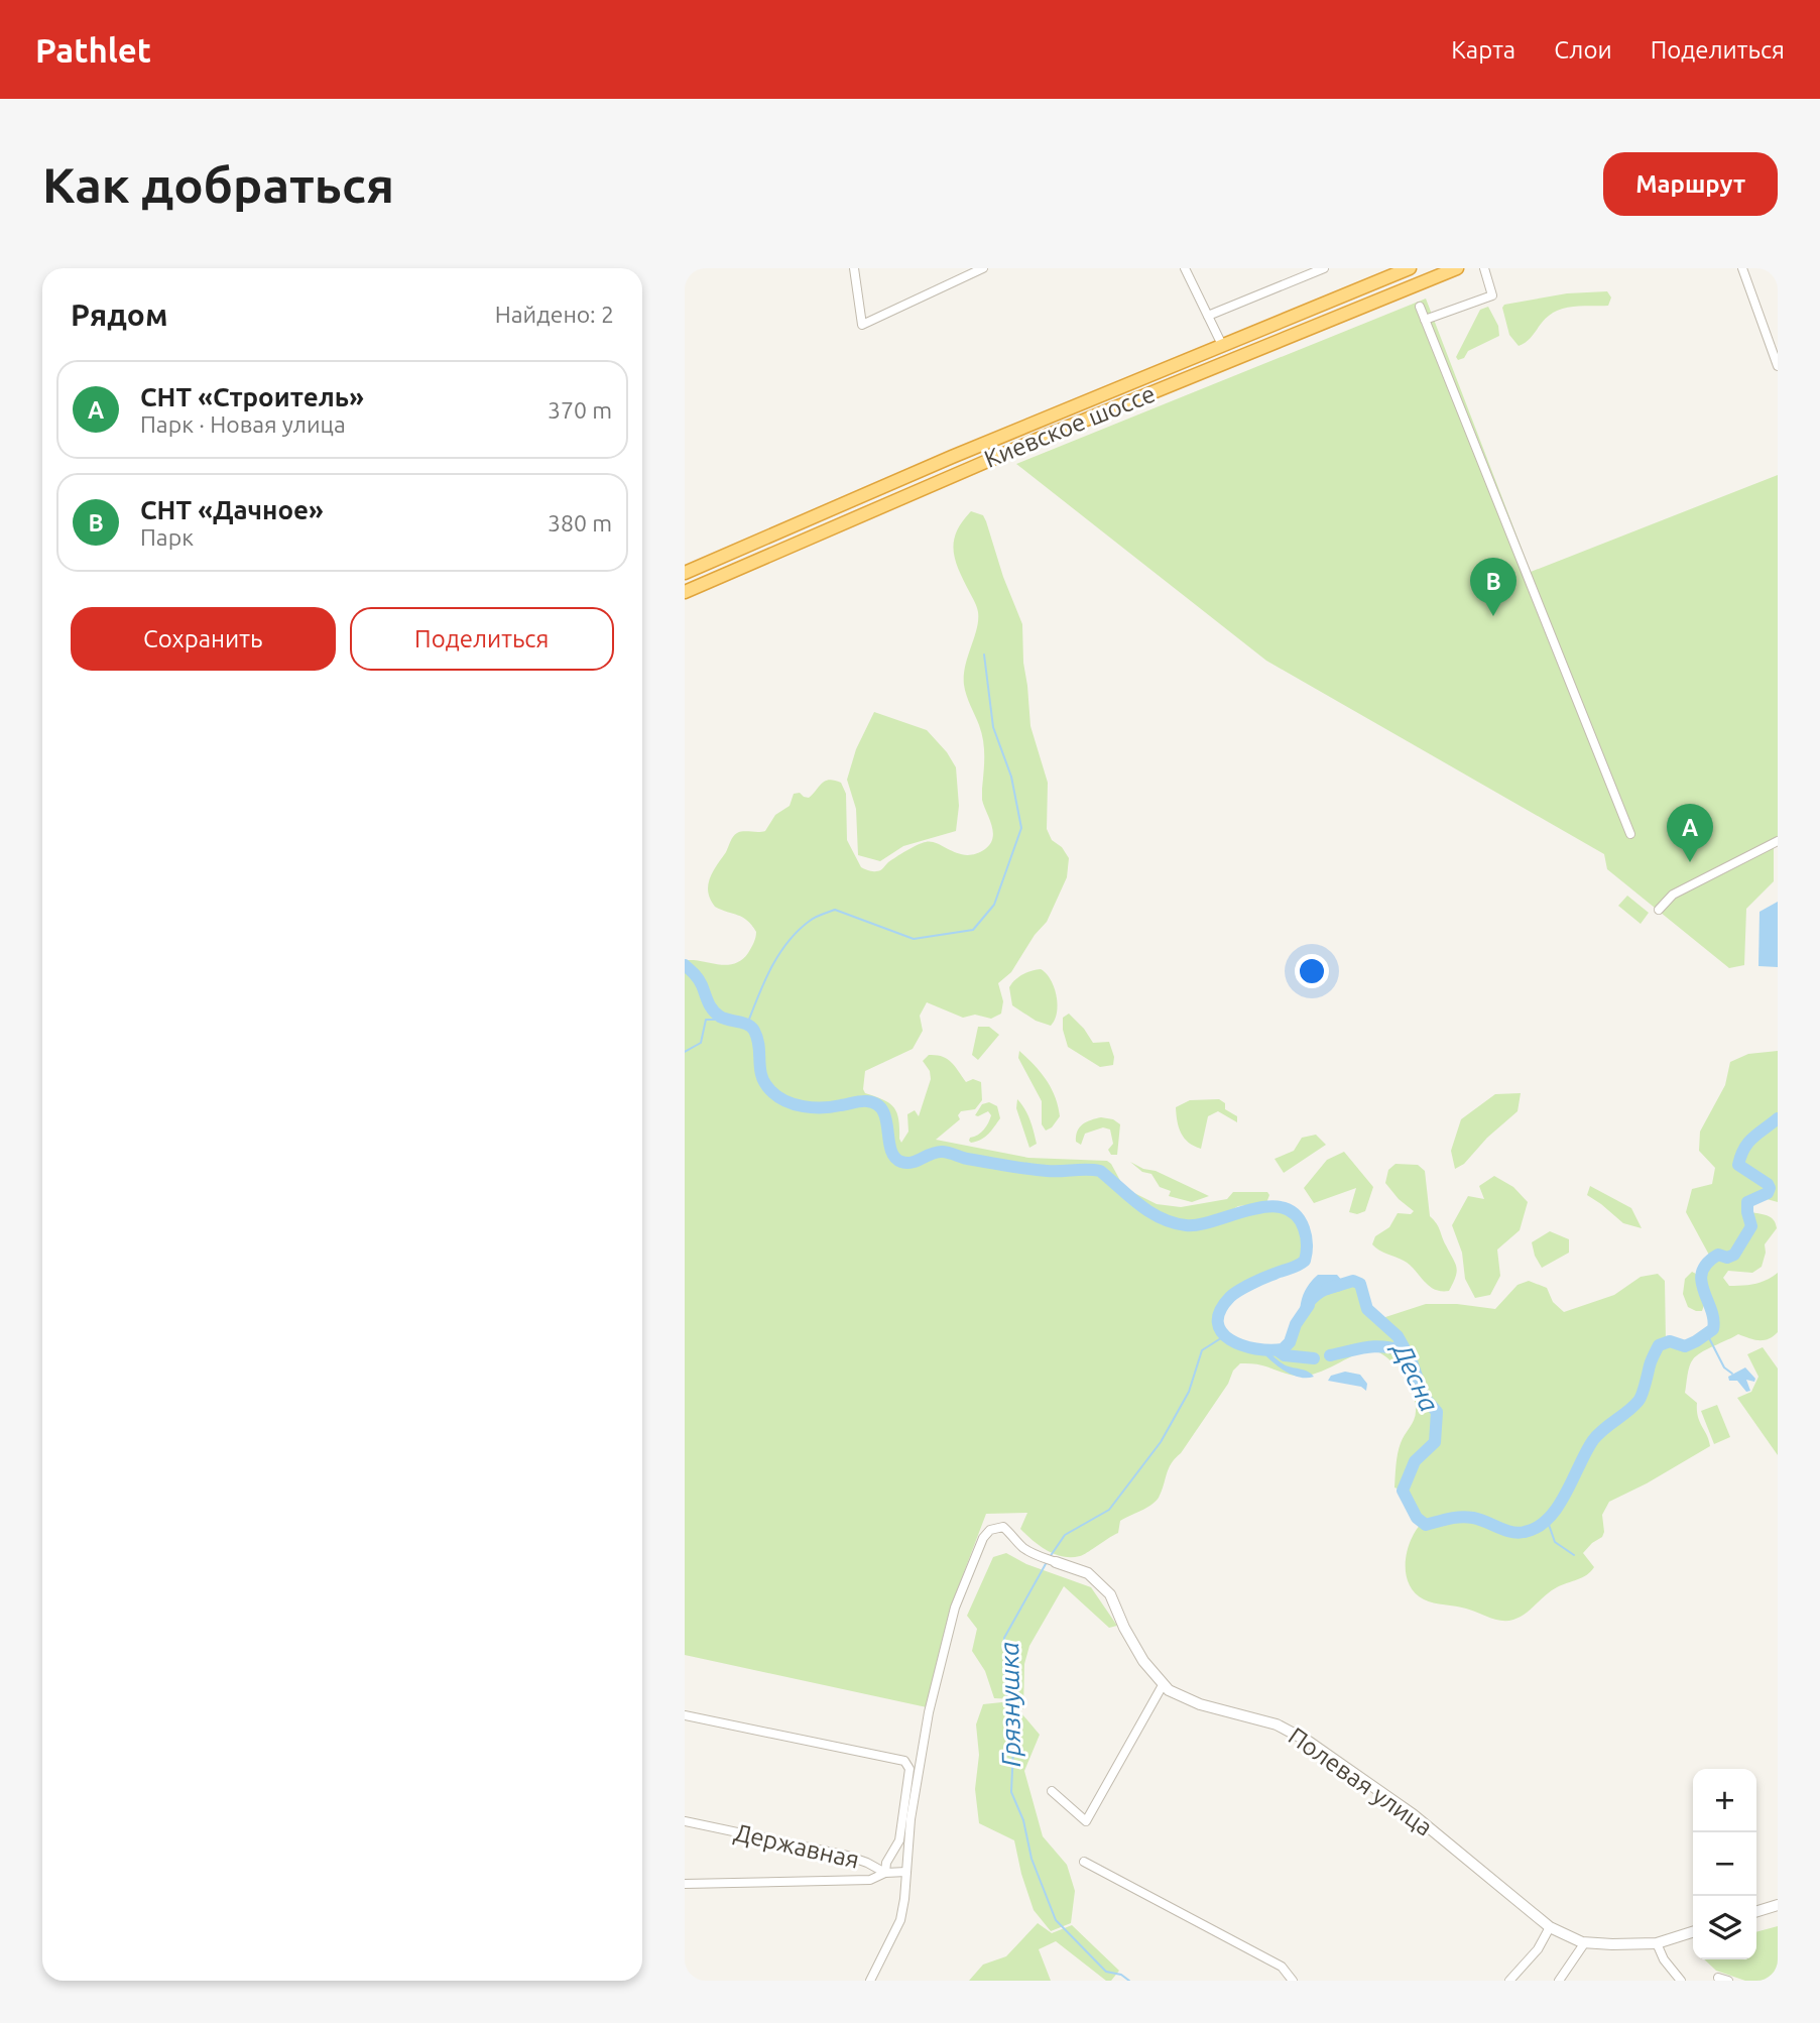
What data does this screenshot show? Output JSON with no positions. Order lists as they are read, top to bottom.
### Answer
{
  "streets": {
    "highway": ["Киевское шоссе"],
    "street": ["Полевая улица", "Державная"]
  },
  "water": ["Десна", "Грязнушка"],
  "page": {
    "header": "Pathlet",
    "nav": ["Карта", "Слои", "Поделиться"],
    "buttons": [
      "Маршрут",
      ["Сохранить", "Поделиться"]
    ],
    "title": "Как добраться",
    "heading": ["Рядом", "Найдено: 2"],
    "list": [
      {
        "mark": "A",
        "name": "СНТ «Строитель»",
        "note": "Парк · Новая улица",
        "value": "370 m"
      },
      {
        "mark": "B",
        "name": "СНТ «Дачное»",
        "note": "Парк",
        "value": "380 m"
      }
    ],
    "pins": ["B", "A"],
    "map_buttons": ["+", "−"]
  }
}
